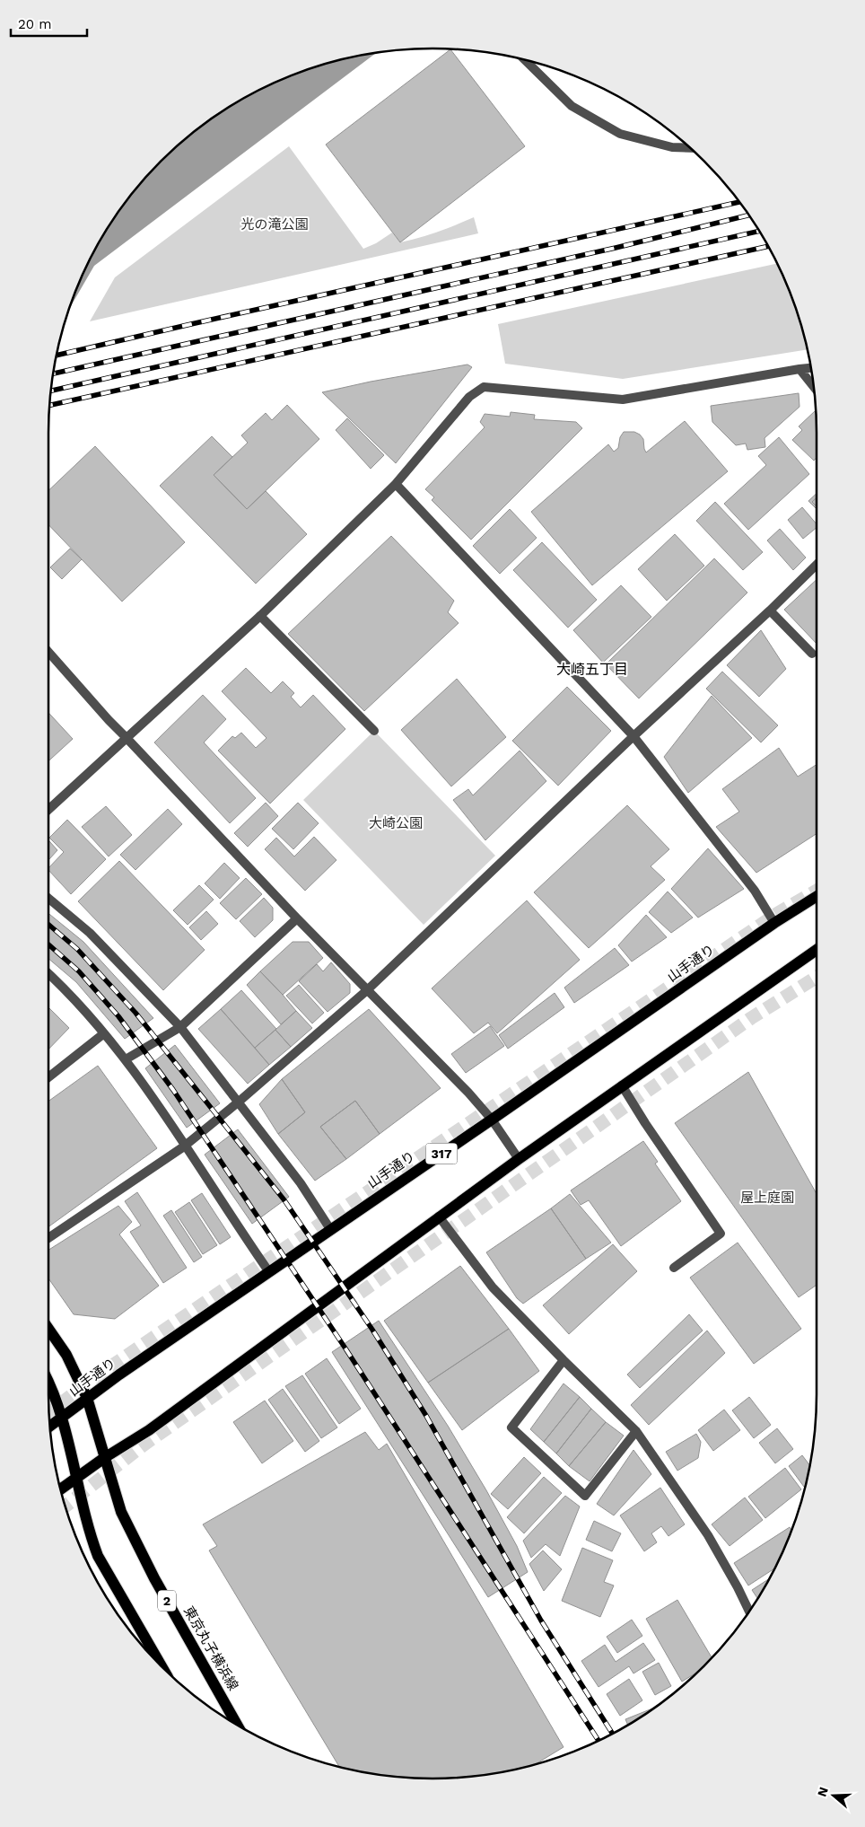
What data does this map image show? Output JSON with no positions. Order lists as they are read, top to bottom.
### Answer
{
  "streets": {
    "main road": [
      "山手通り",
      "317",
      "2",
      "東京丸子横浜線"
    ]
  },
  "crossings": [
    ["山手通り", "東京丸子横浜線"]
  ],
  "districts": ["大崎五丁目"],
  "parks": ["光の滝公園", "大崎公園", "屋上庭園"],
  "scale_bar": "20 m",
  "north": "left"
}
